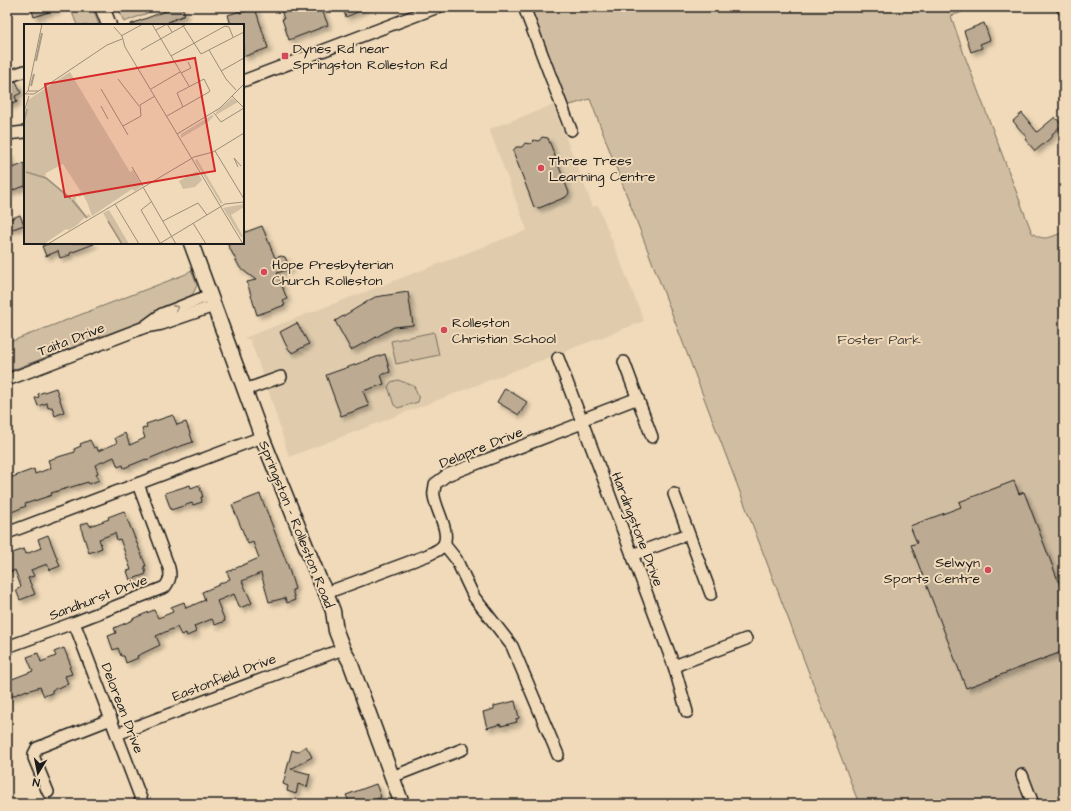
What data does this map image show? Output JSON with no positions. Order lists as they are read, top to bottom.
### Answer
{
  "streets": {
    "main road": ["Springston - Rolleston Road"],
    "street": [
      "Taita Drive",
      "Delapre Drive",
      "Hardingstone Drive",
      "Sandhurst Drive",
      "Eastonfield Drive",
      "Delorean Drive"
    ]
  },
  "crossings": [
    ["Taita Drive", "Springston - Rolleston Road"],
    ["Delapre Drive", "Hardingstone Drive"],
    ["Springston - Rolleston Road", "Eastonfield Drive"],
    ["Sandhurst Drive", "Delorean Drive"],
    ["Eastonfield Drive", "Delorean Drive"]
  ],
  "parks": ["Foster Park"],
  "places": {
    "transit": ["Dynes Rd near Springston Rolleston Rd"],
    "other": [
      "Three Trees Learning Centre",
      "Hope Presbyterian Church Rolleston",
      "Rolleston Christian School",
      "Selwyn Sports Centre"
    ]
  },
  "north": "bottom"
}
